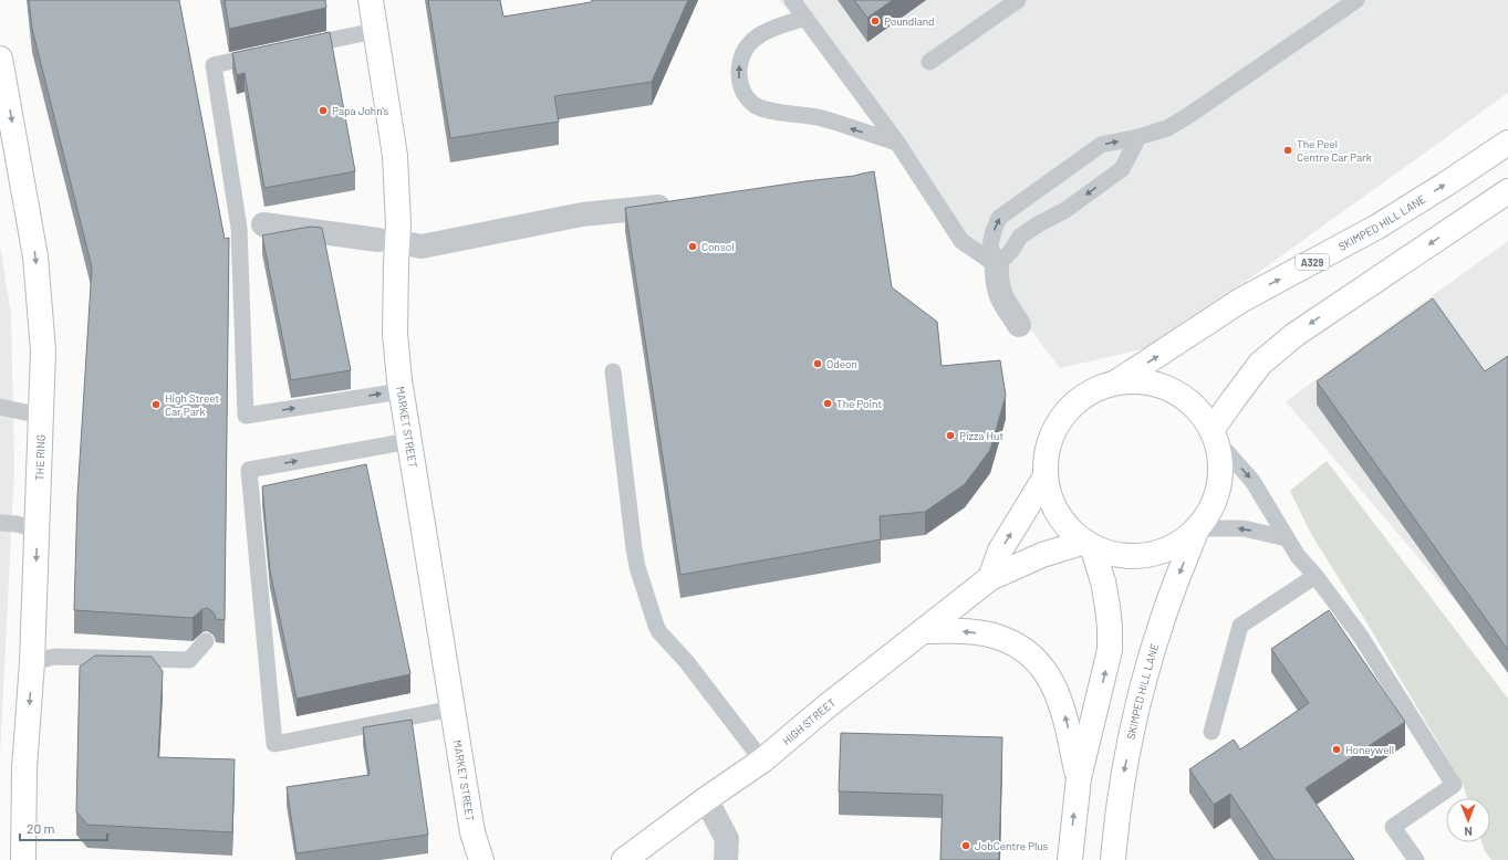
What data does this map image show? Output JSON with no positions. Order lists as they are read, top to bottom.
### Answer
{
  "streets": {
    "street": [
      "SKIMPED HILL LANE",
      "A329",
      "MARKET STREET",
      "THE RING",
      "HIGH STREET"
    ]
  },
  "one_way": ["THE RING"],
  "places": [
    "Poundland",
    "Papa John's",
    "The Peel Centre Car Park",
    "Consol",
    "Odeon",
    "The Point",
    "High Street Car Park",
    "Pizza Hut",
    "Honeywell",
    "JobCentre Plus"
  ],
  "scale_bar": "20 m",
  "north": "bottom"
}
